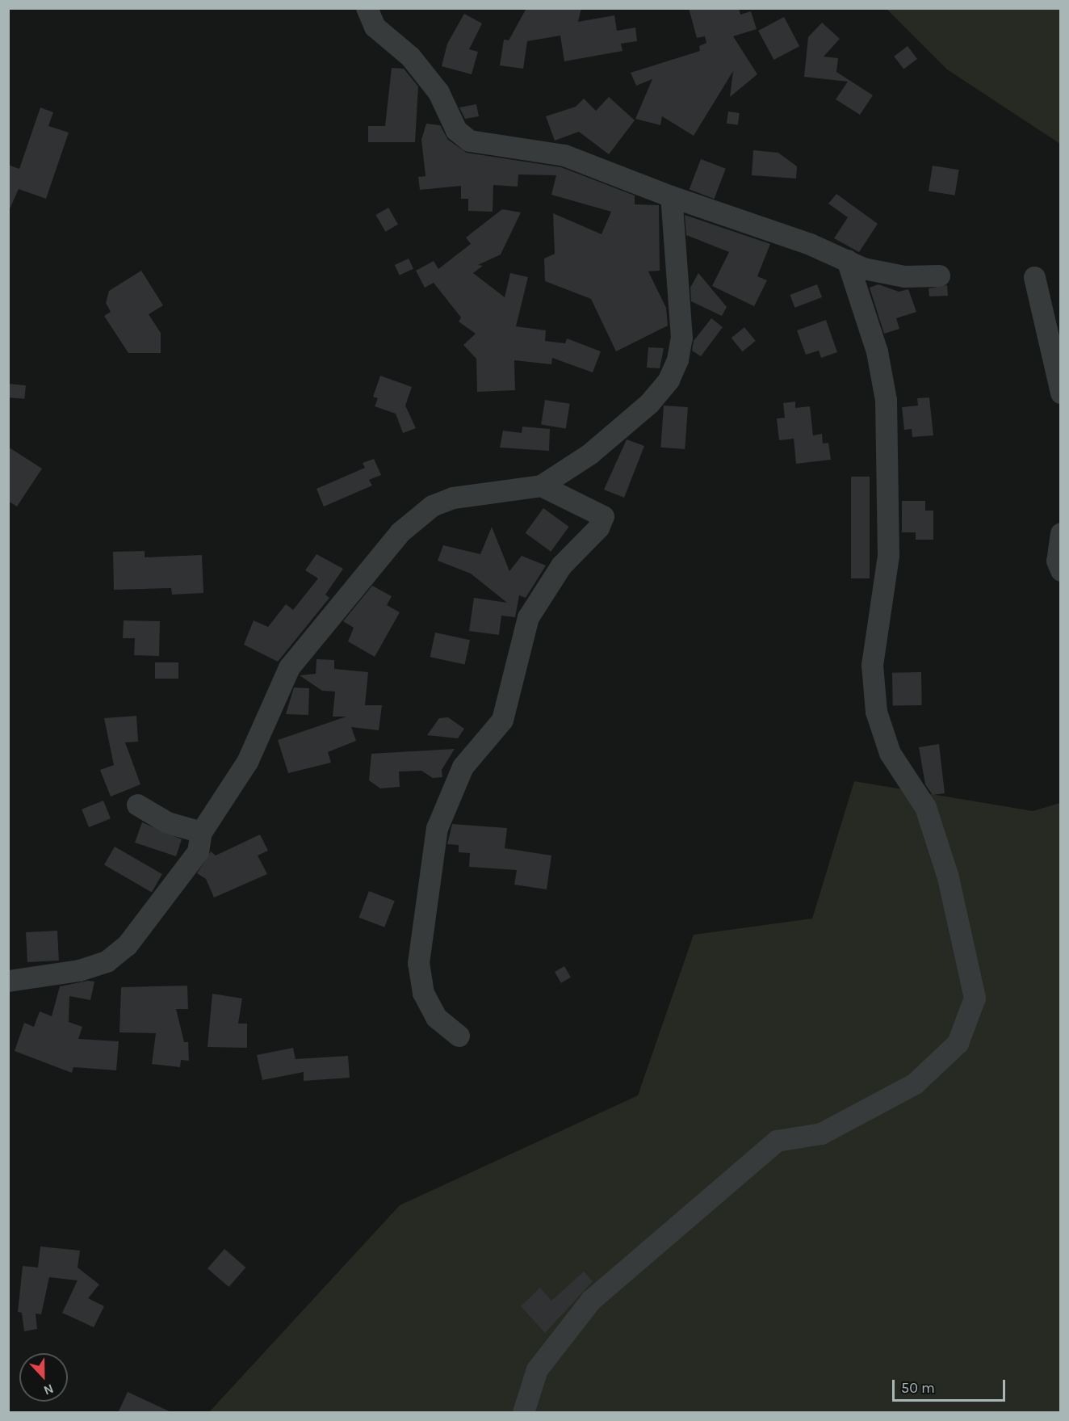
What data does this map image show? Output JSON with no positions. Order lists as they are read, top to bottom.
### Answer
{
  "scale_bar": "50 m",
  "north": "bottom"
}
